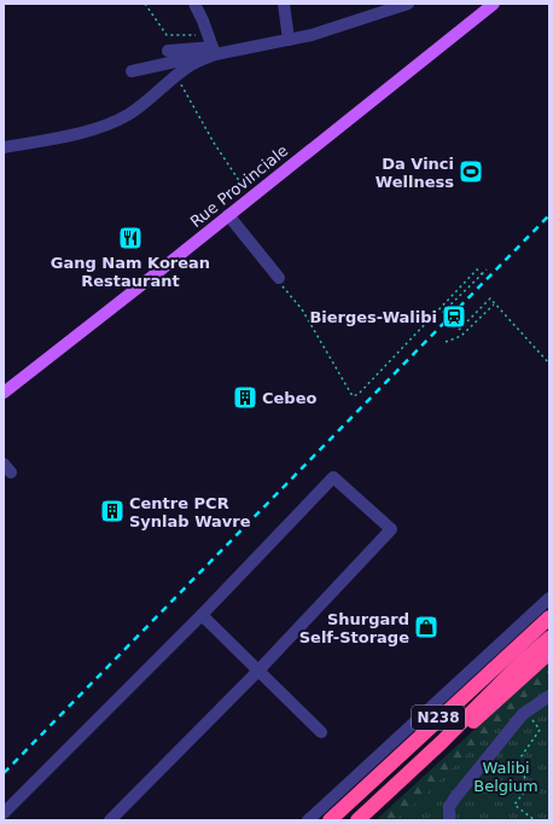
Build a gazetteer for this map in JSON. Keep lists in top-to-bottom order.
{
  "streets": {
    "highway": ["N238"],
    "main road": ["Rue Provinciale"]
  },
  "parks": ["Walibi Belgium"],
  "places": {
    "sports": ["Da Vinci Wellness"],
    "restaurant": ["Gang Nam Korean Restaurant"],
    "station": ["Bierges-Walibi"],
    "building": ["Cebeo", "Centre PCR Synlab Wavre"],
    "shop": ["Shurgard Self-Storage"]
  }
}
